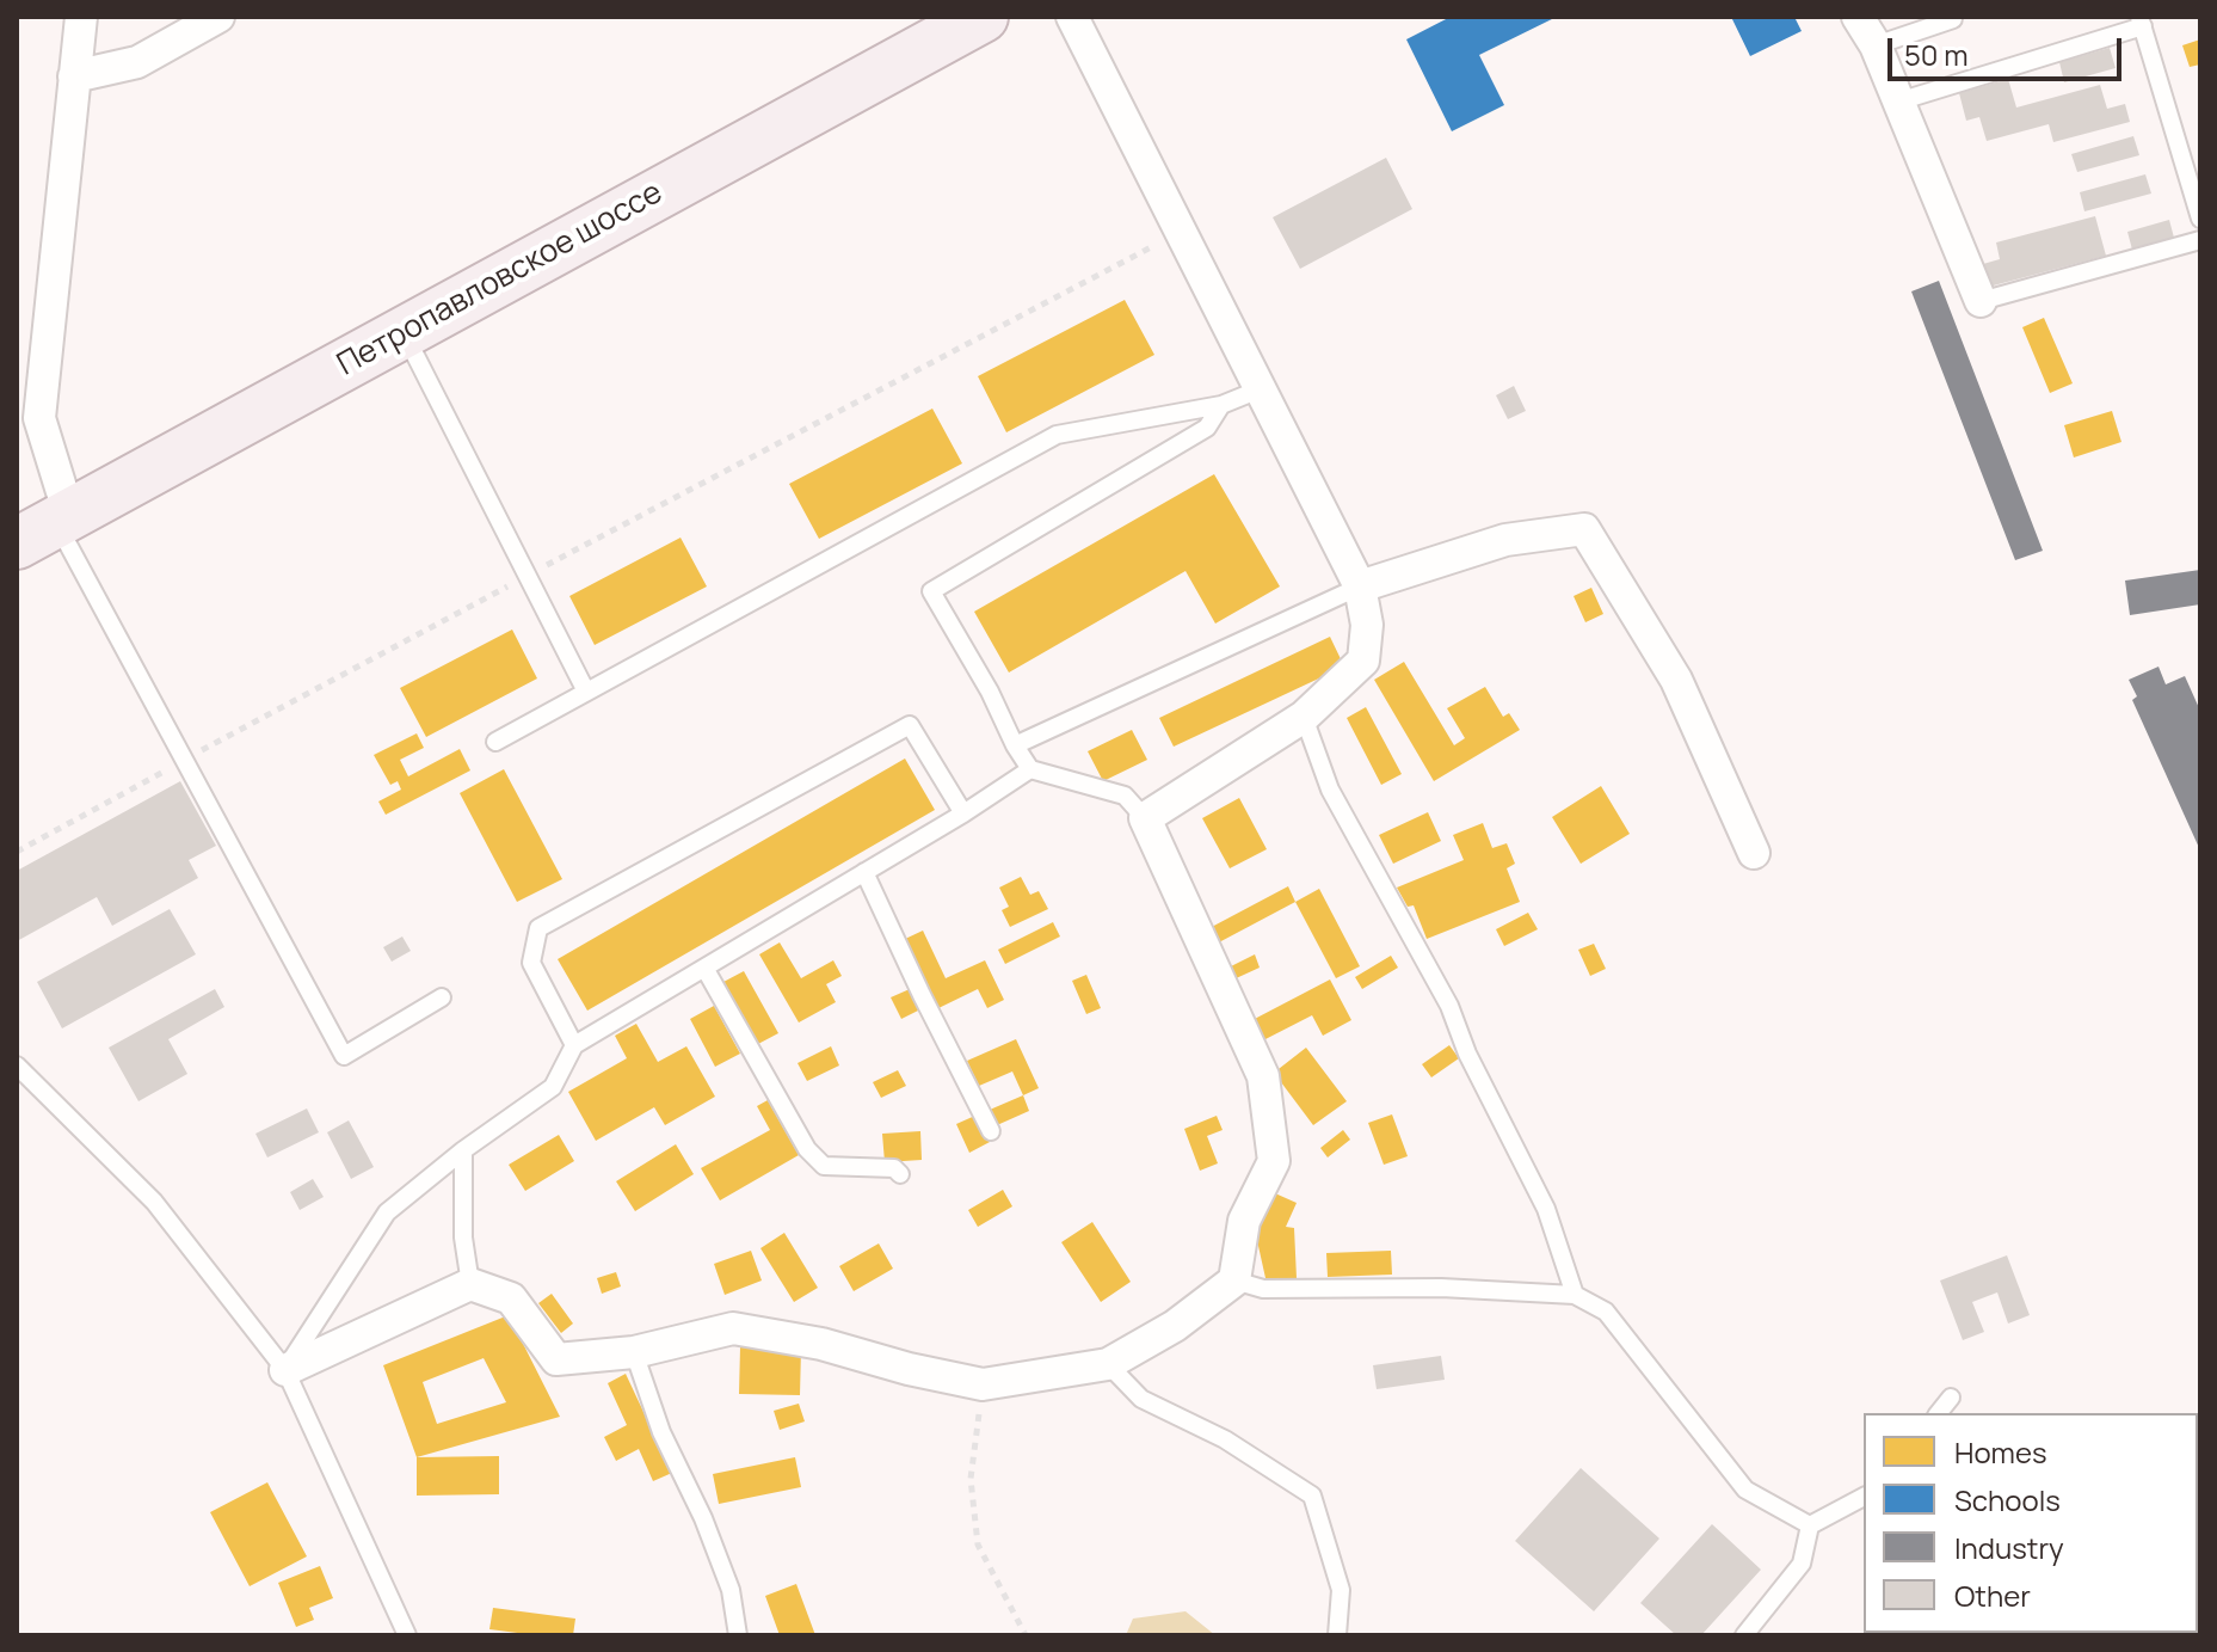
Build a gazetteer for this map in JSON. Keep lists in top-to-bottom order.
{
  "streets": {
    "main road": ["Петропавловское шоссе"]
  },
  "legend": [
    "Homes",
    "Schools",
    "Industry",
    "Other"
  ],
  "scale_bar": "50 m"
}
